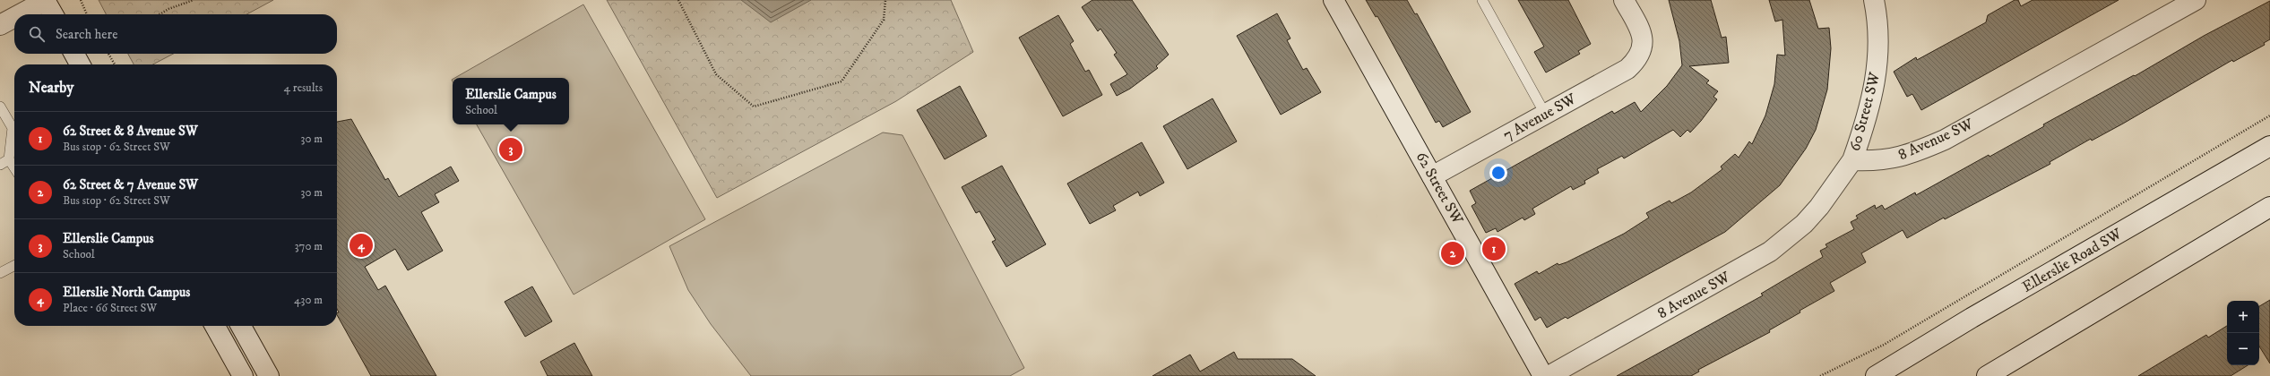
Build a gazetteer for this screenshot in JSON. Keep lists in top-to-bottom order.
{
  "streets": {
    "street": [
      "60 Street SW",
      "7 Avenue SW",
      "8 Avenue SW",
      "62 Street SW",
      "Ellerslie Road SW"
    ]
  },
  "crossings": [
    ["60 Street SW", "8 Avenue SW"],
    ["7 Avenue SW", "62 Street SW"]
  ],
  "page": {
    "search": "Search here",
    "heading": ["Nearby", "4 results"],
    "popup": ["Ellerslie Campus", "School"],
    "list": [
      {
        "mark": "1",
        "name": "62 Street & 8 Avenue SW",
        "note": "Bus stop · 62 Street SW",
        "value": "30 m"
      },
      {
        "mark": "2",
        "name": "62 Street & 7 Avenue SW",
        "note": "Bus stop · 62 Street SW",
        "value": "30 m"
      },
      {
        "mark": "3",
        "name": "Ellerslie Campus",
        "note": "School",
        "value": "370 m"
      },
      {
        "mark": "4",
        "name": "Ellerslie North Campus",
        "note": "Place · 66 Street SW",
        "value": "430 m"
      }
    ],
    "pins": [
      "3",
      "4",
      "1",
      "2"
    ],
    "map_buttons": ["+", "−"]
  }
}
